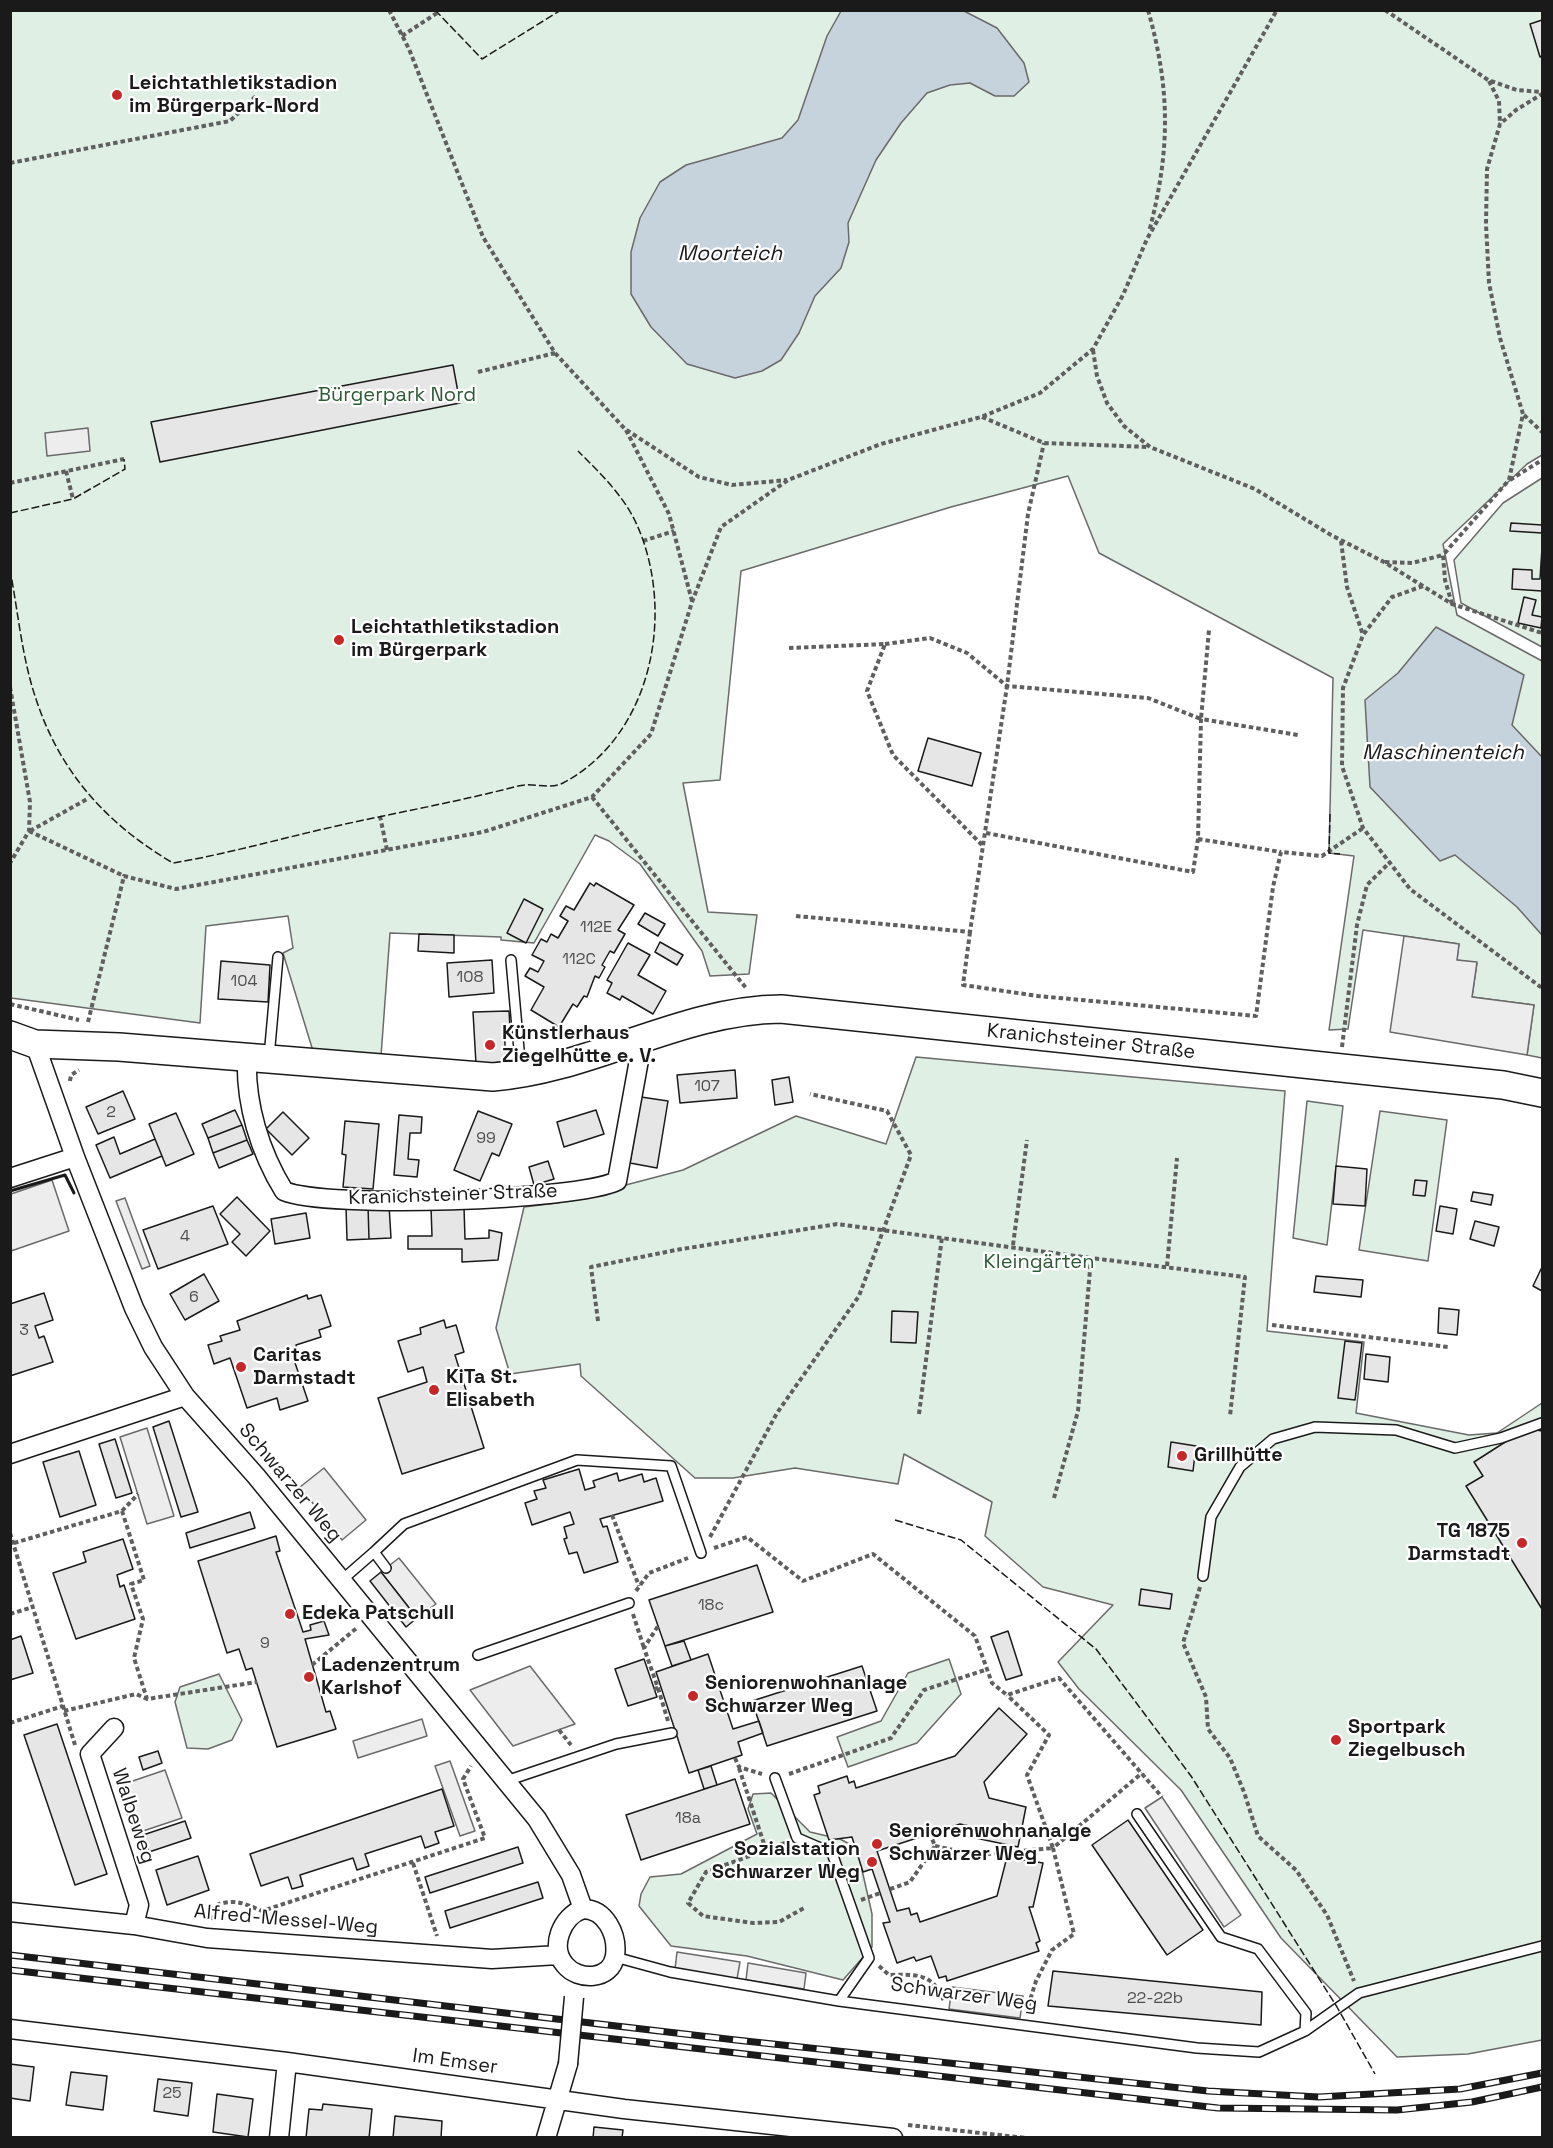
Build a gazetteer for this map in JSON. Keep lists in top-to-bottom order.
{
  "streets": {
    "main road": ["Kranichsteiner Straße"],
    "street": [
      "Schwarzer Weg",
      "Walbeweg",
      "Alfred-Messel-Weg",
      "Im Emser"
    ]
  },
  "crossings": [
    ["Kranichsteiner Straße", "Schwarzer Weg"],
    ["Schwarzer Weg", "Alfred-Messel-Weg"],
    ["Walbeweg", "Alfred-Messel-Weg"]
  ],
  "water": ["Moorteich", "Maschinenteich"],
  "parks": ["Bürgerpark Nord", "Kleingärten"],
  "places": [
    "Leichtathletikstadion im Bürgerpark-Nord",
    "Leichtathletikstadion im Bürgerpark",
    "Künstlerhaus Ziegelhütte e. V.",
    "Caritas Darmstadt",
    "KiTa St. Elisabeth",
    "Grillhütte",
    "TG 1875 Darmstadt",
    "Edeka Patschull",
    "Ladenzentrum Karlshof",
    "Seniorenwohnanlage Schwarzer Weg",
    "Sportpark Ziegelbusch",
    "Seniorenwohnanalge Schwarzer Weg",
    "Sozialstation Schwarzer Weg"
  ],
  "house_numbers": [
    "112E",
    "112C",
    "108",
    "104",
    "107",
    "2",
    "99",
    "4",
    "6",
    "3",
    "18c",
    "9",
    "18a",
    "22-22b",
    "25"
  ]
}
